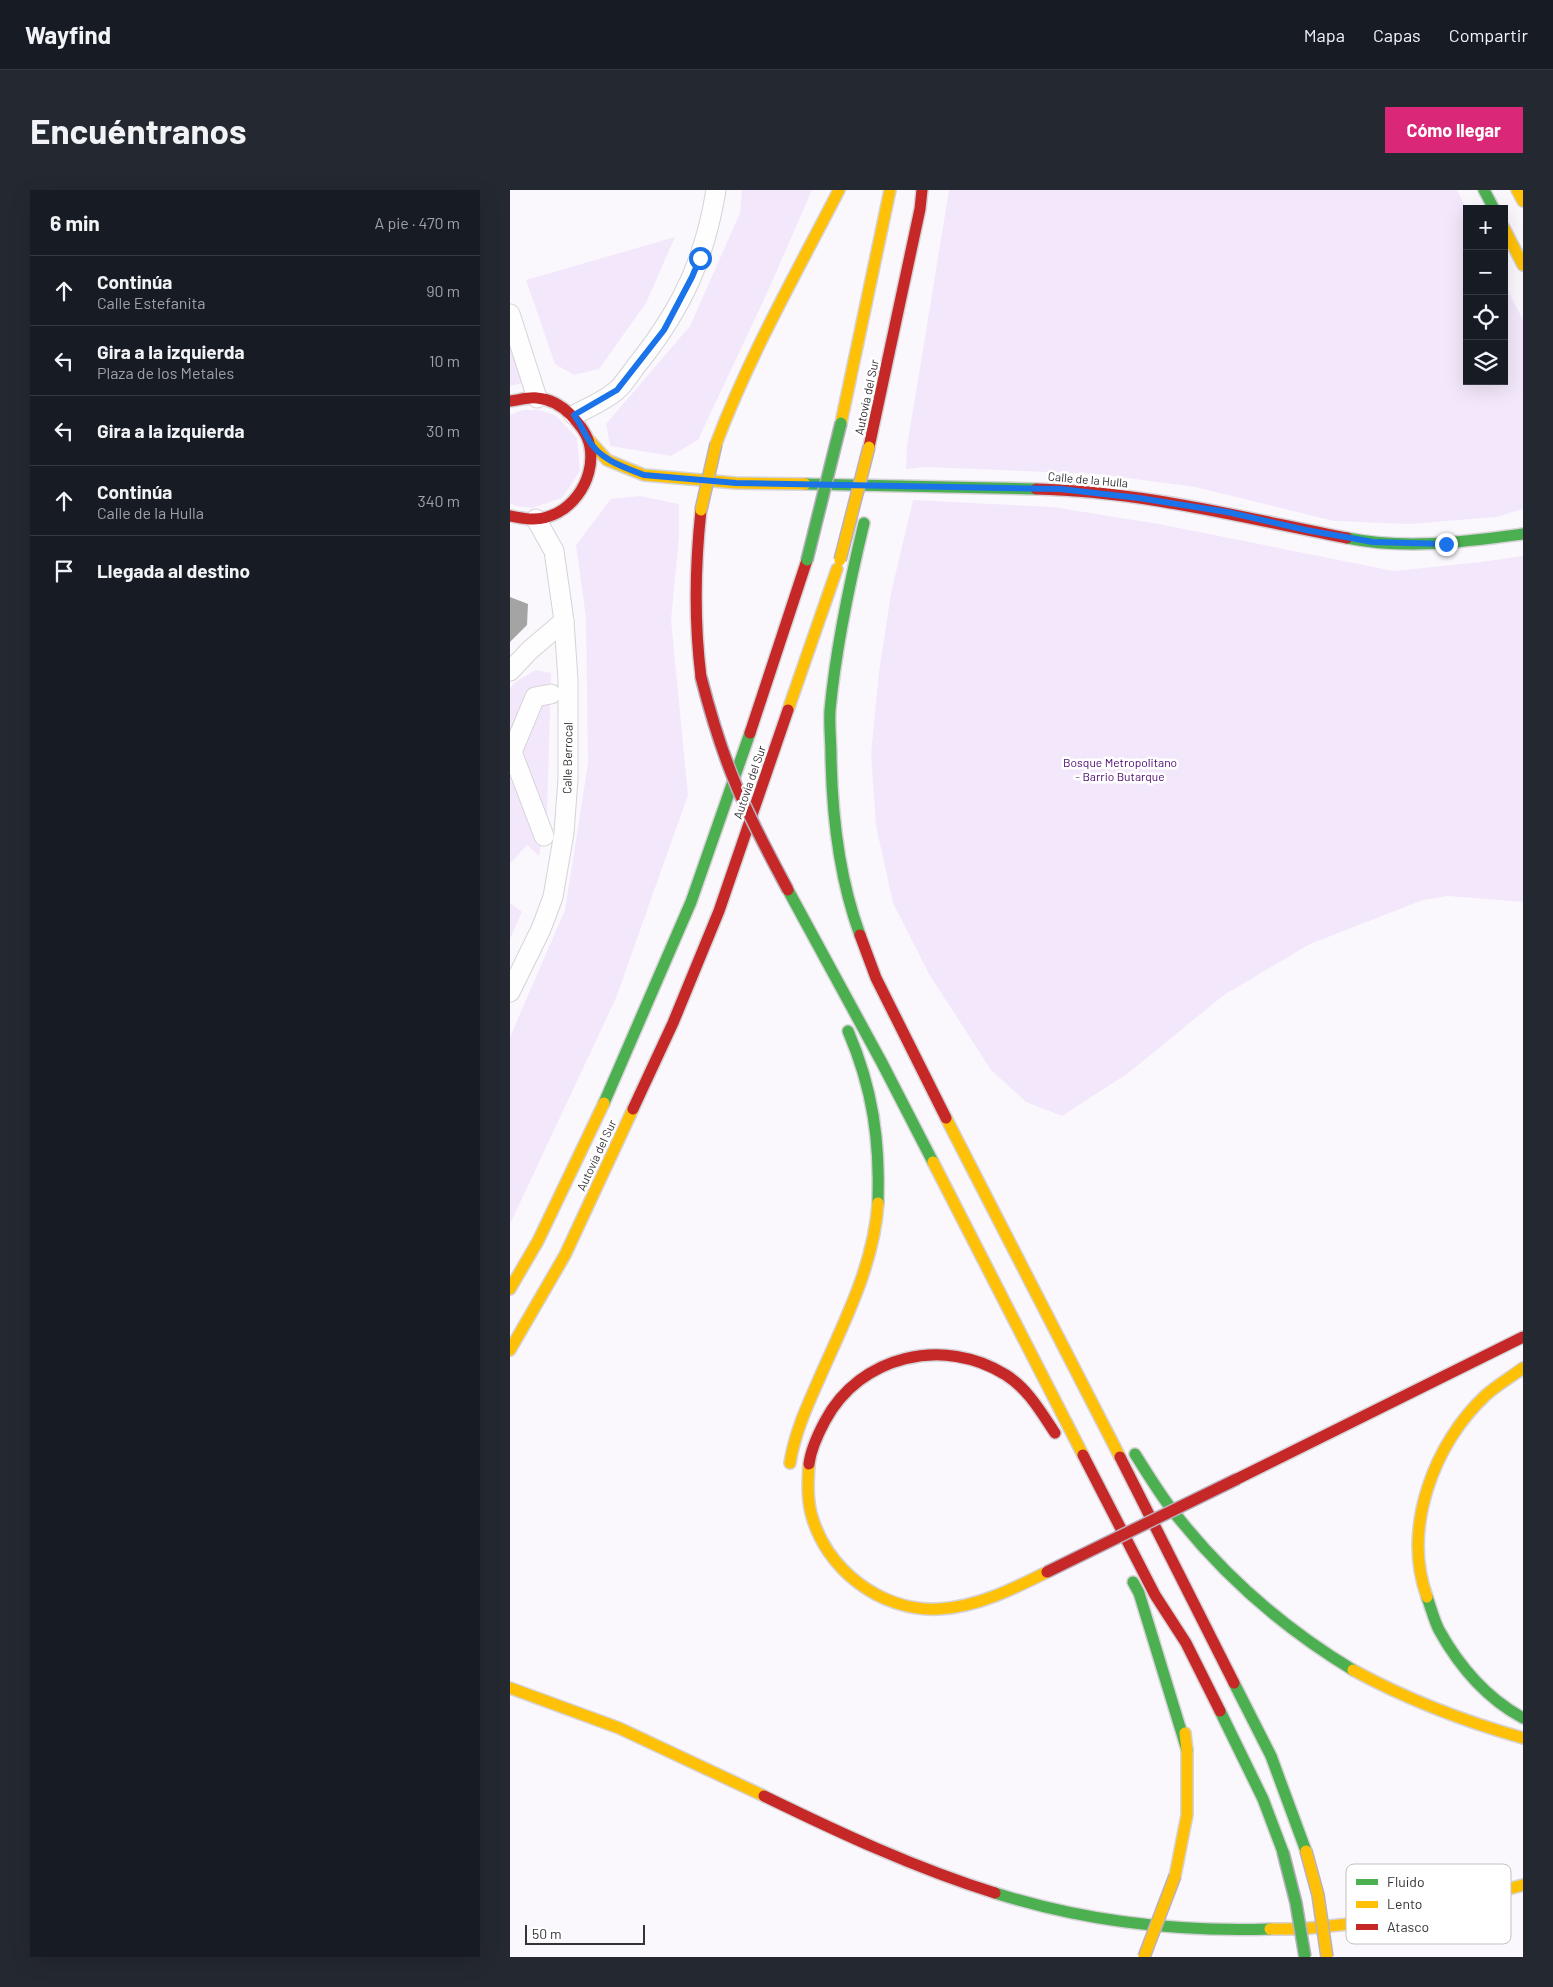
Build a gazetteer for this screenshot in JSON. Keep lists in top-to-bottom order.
{
  "streets": {
    "main road": ["Autovía del Sur", "Calle de la Hulla"],
    "street": ["Calle Berrocal"]
  },
  "parks": ["Bosque Metropolitano - Barrio Butarque"],
  "legend": ["Fluido", "Lento", "Atasco"],
  "scale_bar": "50 m",
  "page": {
    "header": "Wayfind",
    "nav": ["Mapa", "Capas", "Compartir"],
    "buttons": "Cómo llegar",
    "title": "Encuéntranos",
    "heading": ["6 min", "A pie · 470 m"],
    "map_buttons": ["+", "−"],
    "list": [
      ["Continúa", "Calle Estefanita", "90 m"],
      ["Gira a la izquierda", "Plaza de los Metales", "10 m"],
      ["Gira a la izquierda", "30 m"],
      ["Continúa", "Calle de la Hulla", "340 m"],
      "Llegada al destino"
    ],
    "scale": "50 m"
  }
}
